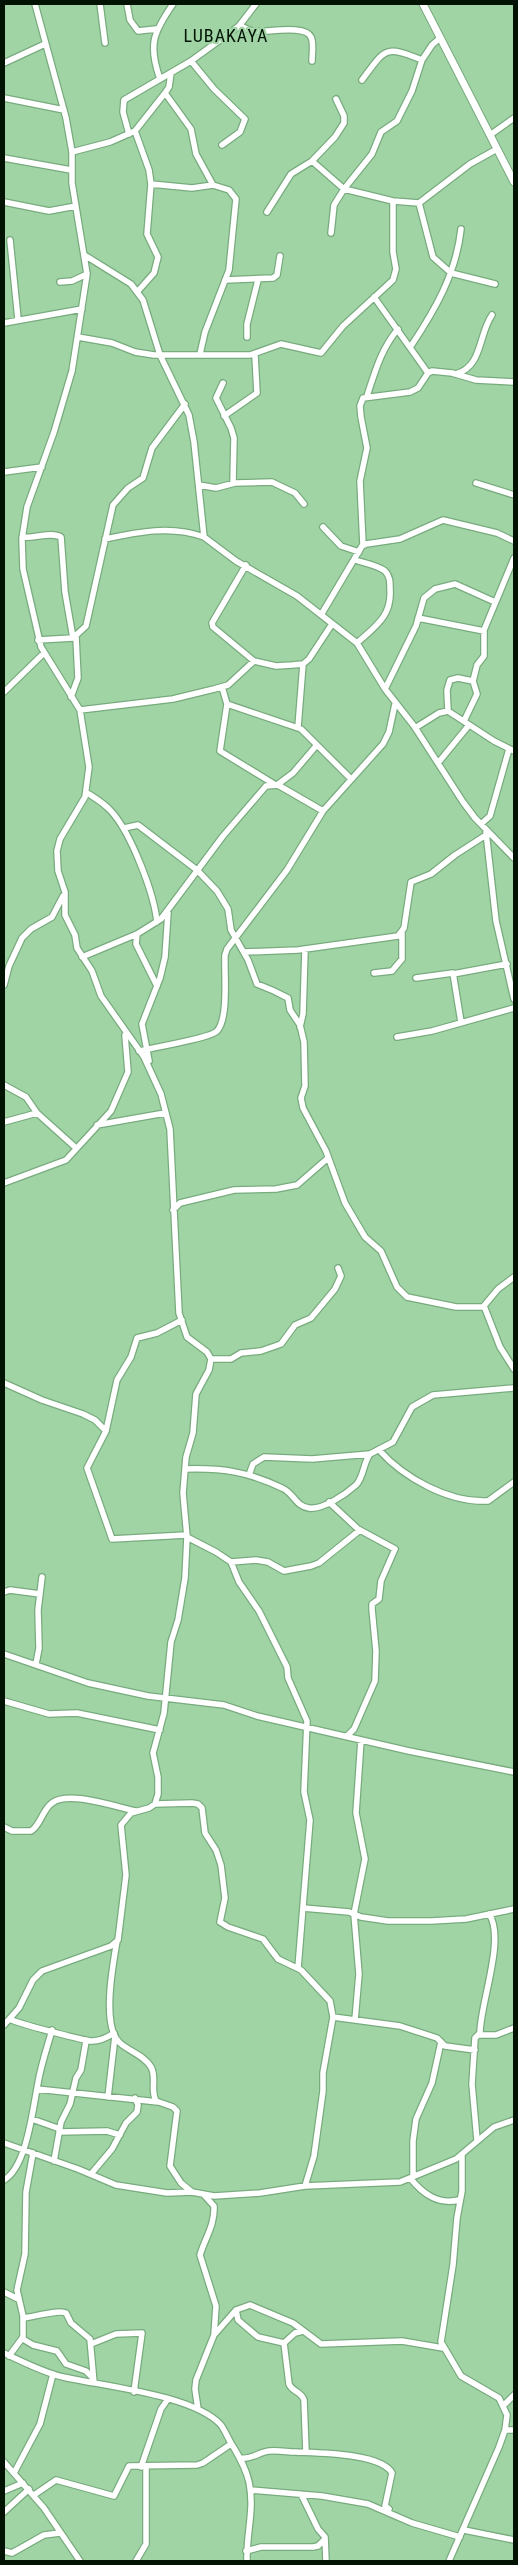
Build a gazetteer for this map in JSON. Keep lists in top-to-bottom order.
{
  "districts": ["LUBAKAYA"]
}
